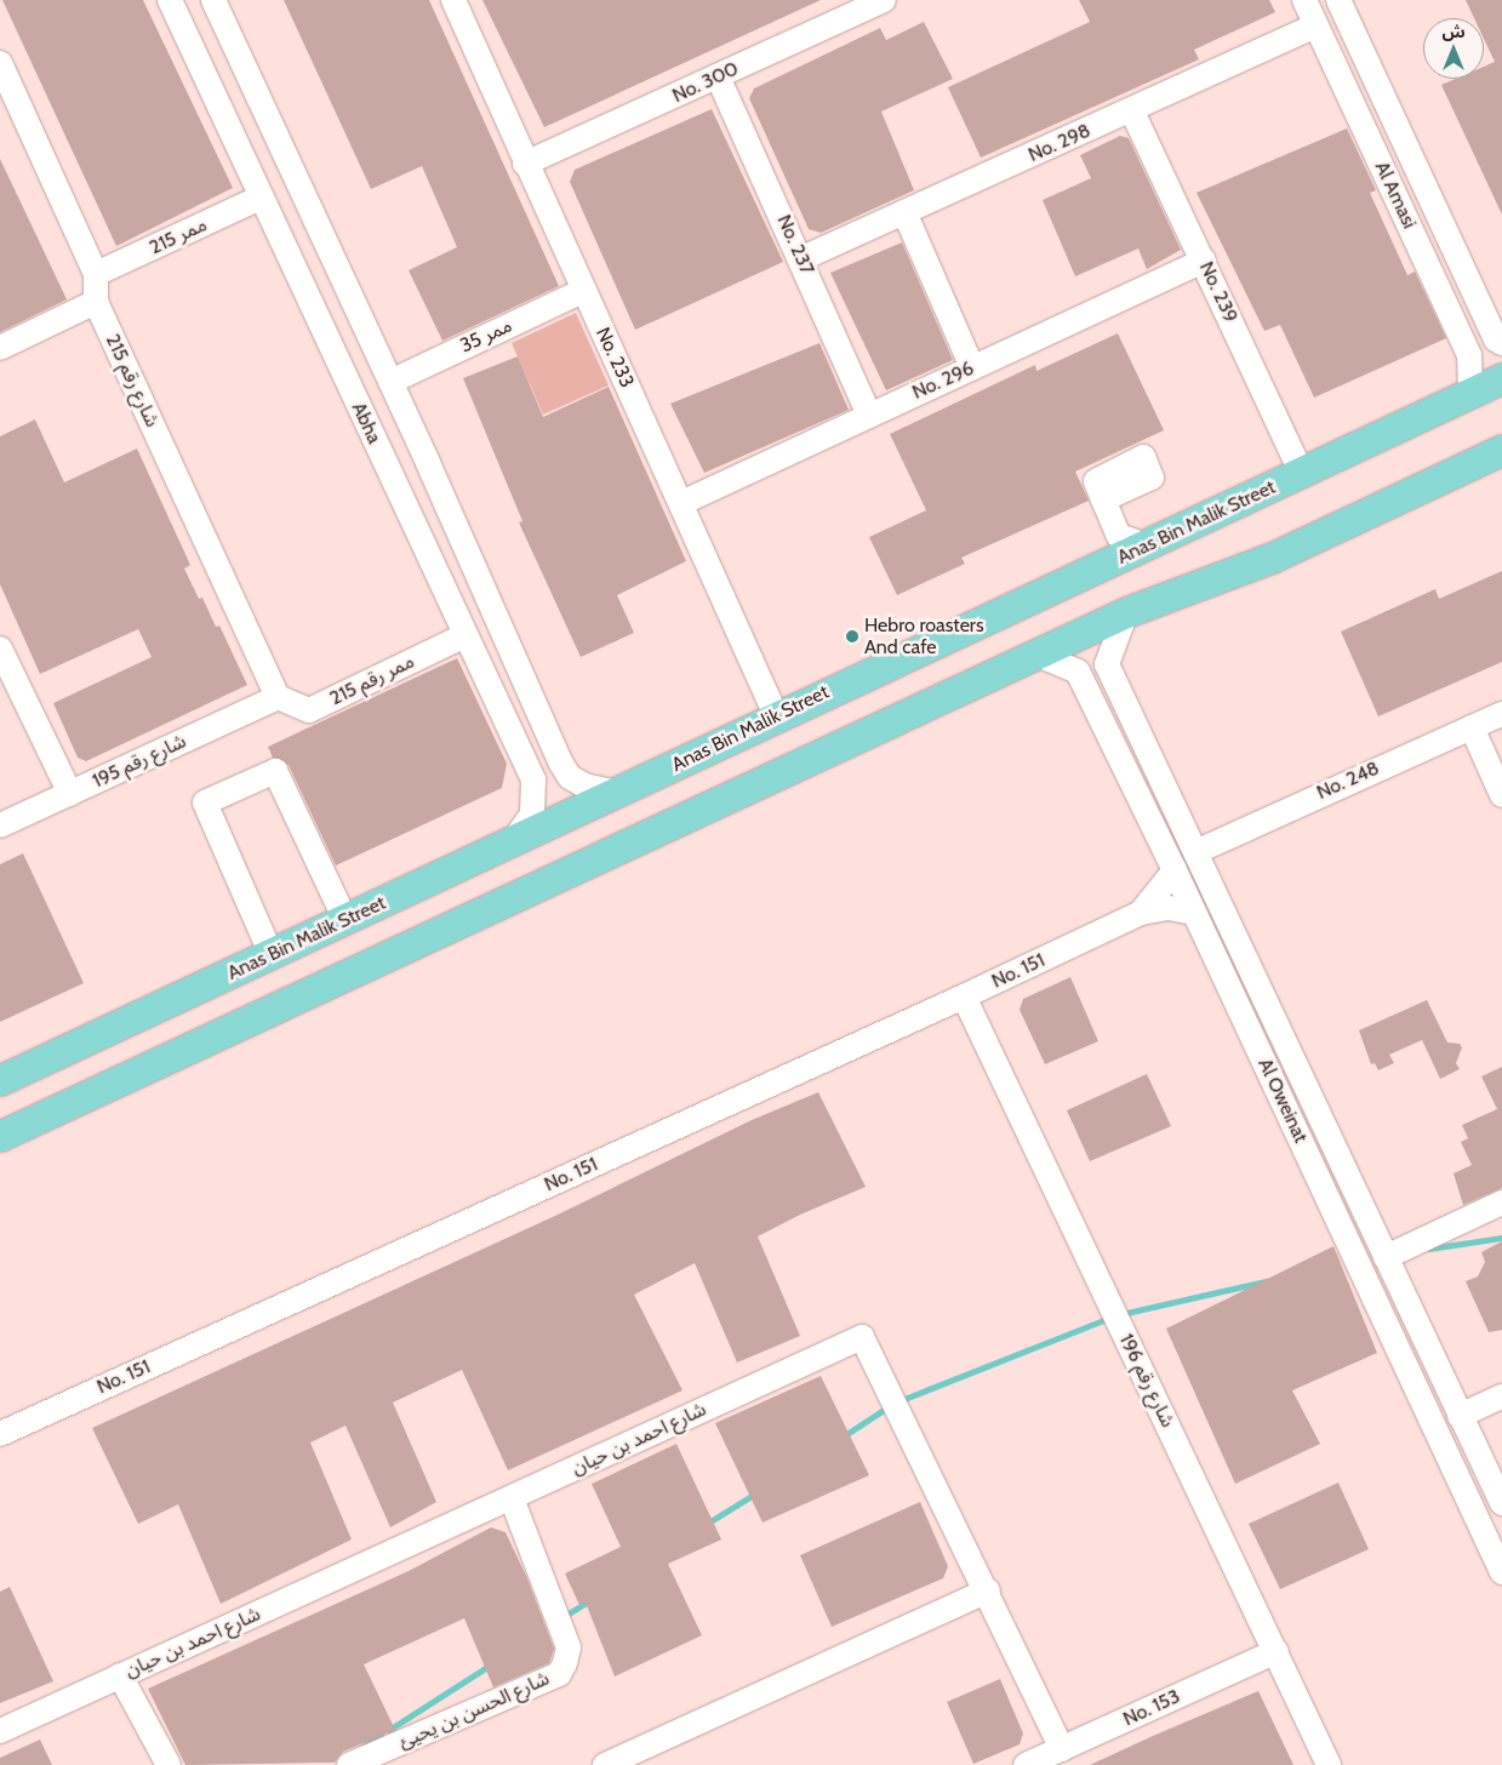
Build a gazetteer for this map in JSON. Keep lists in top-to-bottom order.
{
  "streets": {
    "main road": ["Anas Bin Malik Street"],
    "street": [
      "No. 300",
      "No. 298",
      "Al Amasi",
      "ممر 215",
      "No. 237",
      "No. 239",
      "ممر 35",
      "No. 233",
      "شارع رقم 215",
      "No. 296",
      "Abha",
      "ممر رقم 215",
      "شارع رقم 195",
      "No. 248",
      "No. 151",
      "Al Oweinat",
      "شارع رقم 196",
      "شارع احمد بن حيان",
      "No. 153",
      "شارع الحسن بن يحيئ"
    ]
  },
  "crossings": [
    ["No. 300", "No. 237"],
    ["No. 300", "No. 233"],
    ["No. 298", "Al Amasi"],
    ["No. 298", "No. 237"],
    ["No. 298", "No. 239"],
    ["Al Amasi", "Anas Bin Malik Street"],
    ["ممر 215", "شارع رقم 215"],
    ["ممر 215", "Abha"],
    ["No. 237", "No. 296"],
    ["No. 239", "No. 296"],
    ["No. 239", "Anas Bin Malik Street"],
    ["ممر 35", "No. 233"],
    ["ممر 35", "Abha"],
    ["No. 233", "No. 296"],
    ["No. 233", "Anas Bin Malik Street"],
    ["شارع رقم 215", "ممر رقم 215"],
    ["شارع رقم 215", "شارع رقم 195"],
    ["Abha", "Anas Bin Malik Street"],
    ["Abha", "ممر رقم 215"],
    ["ممر رقم 215", "شارع رقم 195"],
    ["No. 248", "Al Oweinat"],
    ["No. 151", "Al Oweinat"],
    ["No. 151", "شارع رقم 196"],
    ["شارع رقم 196", "No. 153"],
    ["شارع احمد بن حيان", "No. 153"],
    ["شارع احمد بن حيان", "شارع الحسن بن يحيئ"]
  ],
  "places": ["Hebro roasters And cafe"],
  "north": "top"
}
